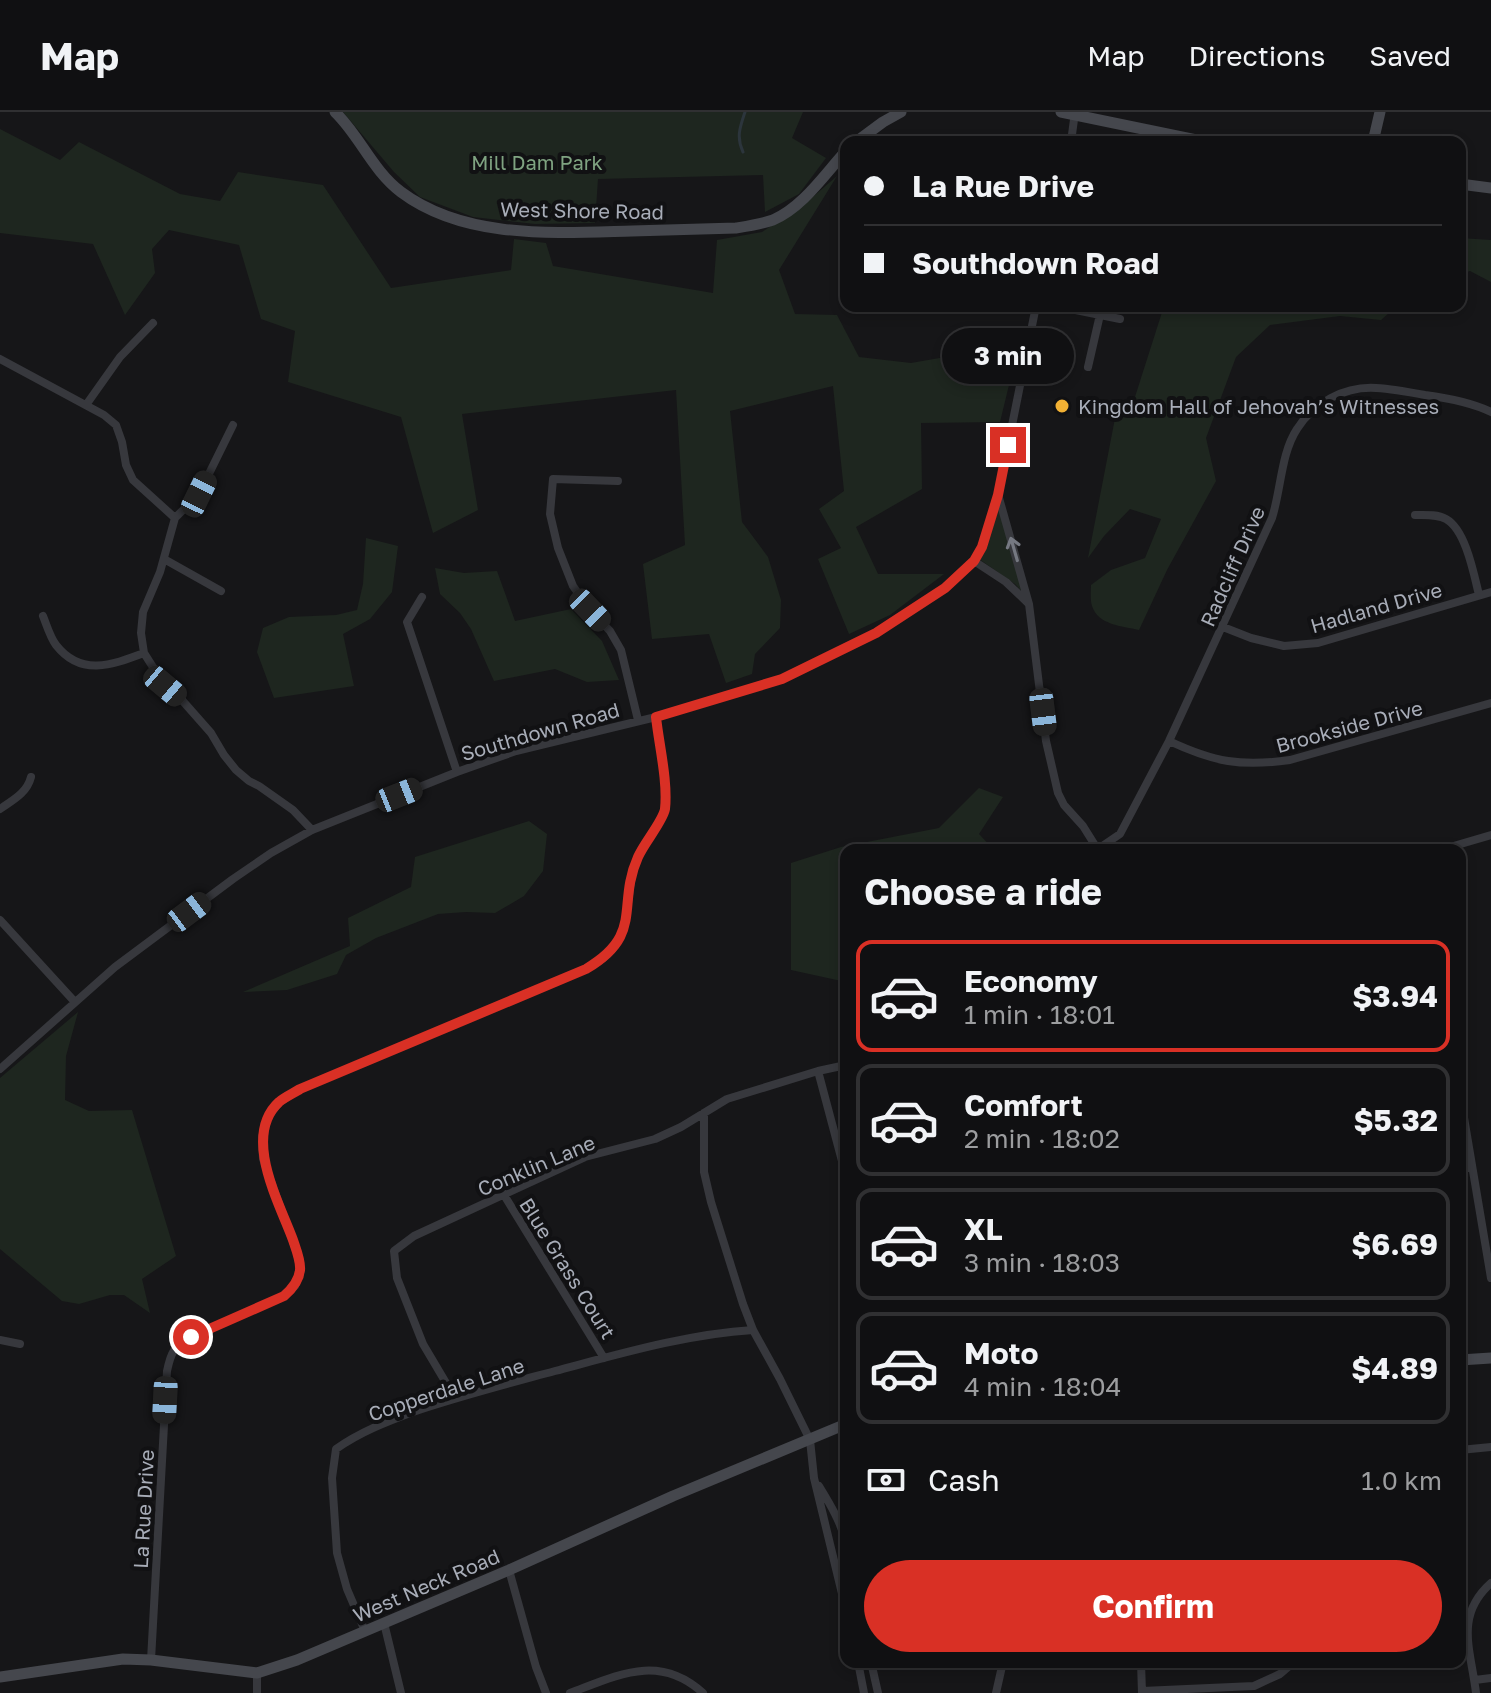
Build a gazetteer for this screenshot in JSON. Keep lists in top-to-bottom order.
{
  "streets": {
    "street": [
      "West Shore Road",
      "Radcliff Drive",
      "Hadland Drive",
      "Brookside Drive",
      "Southdown Road",
      "Conklin Lane",
      "Blue Grass Court",
      "Copperdale Lane",
      "La Rue Drive",
      "West Neck Road"
    ]
  },
  "crossings": [
    ["Radcliff Drive", "Hadland Drive"],
    ["Radcliff Drive", "Brookside Drive"],
    ["Southdown Road", "La Rue Drive"],
    ["Conklin Lane", "Blue Grass Court"],
    ["Conklin Lane", "Copperdale Lane"],
    ["Blue Grass Court", "Copperdale Lane"],
    ["Copperdale Lane", "West Neck Road"],
    ["La Rue Drive", "West Neck Road"]
  ],
  "parks": ["Mill Dam Park"],
  "places": ["Kingdom Hall of Jehovah’s Witnesses"],
  "page": {
    "header": "Map",
    "nav": ["Map", "Directions", "Saved"],
    "banner": ["La Rue Drive", "Southdown Road"],
    "bubble": "3 min",
    "heading": "Choose a ride",
    "list": [
      {
        "name": "Economy",
        "note": "1 min · 18:01",
        "value": "$3.94"
      },
      {
        "name": "Comfort",
        "note": "2 min · 18:02",
        "value": "$5.32"
      },
      {
        "name": "XL",
        "note": "3 min · 18:03",
        "value": "$6.69"
      },
      {
        "name": "Moto",
        "note": "4 min · 18:04",
        "value": "$4.89"
      }
    ],
    "pay": ["Cash", "1.0 km"],
    "buttons": "Confirm"
  }
}
